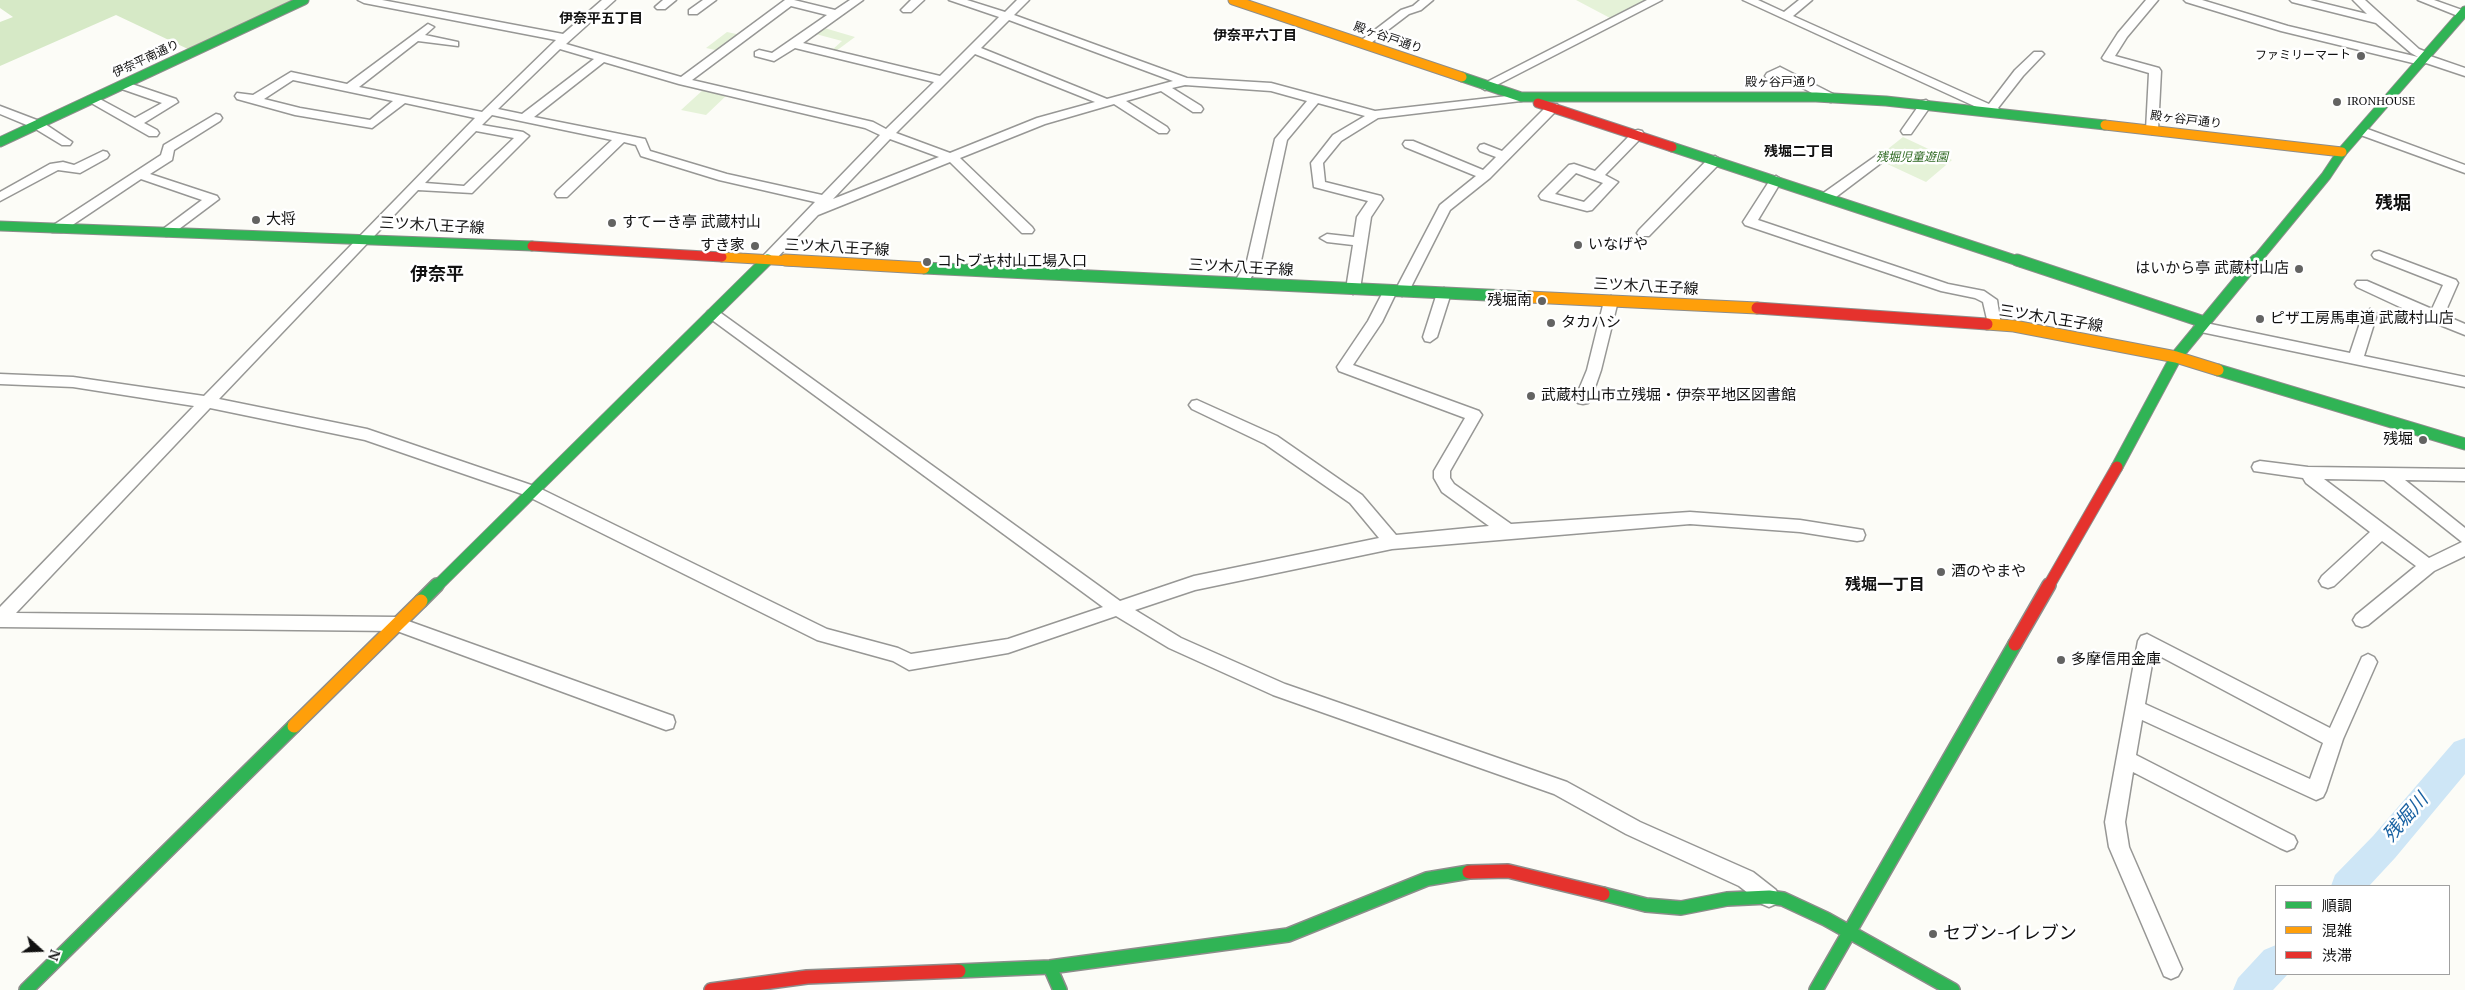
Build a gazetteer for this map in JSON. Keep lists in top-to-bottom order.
{
  "streets": {
    "street": ["殿ヶ谷戸通り", "伊奈平南通り", "三ツ木八王子線"]
  },
  "districts": [
    "伊奈平五丁目",
    "伊奈平六丁目",
    "残堀二丁目",
    "残堀",
    "伊奈平",
    "残堀一丁目"
  ],
  "water": ["残堀川"],
  "parks": ["残堀児童遊園"],
  "places": [
    "ファミリーマート",
    "IRONHOUSE",
    "大将",
    "すてーき亭 武蔵村山",
    "いなげや",
    "すき家",
    "コトブキ村山工場入口",
    "はいから亭 武蔵村山店",
    "残堀南",
    "ピザ工房馬車道 武蔵村山店",
    "タカハシ",
    "武蔵村山市立残堀・伊奈平地区図書館",
    "残堀",
    "酒のやまや",
    "多摩信用金庫",
    "セブン-イレブン"
  ],
  "legend": ["順調", "混雑", "渋滞"],
  "north": "right"
}
